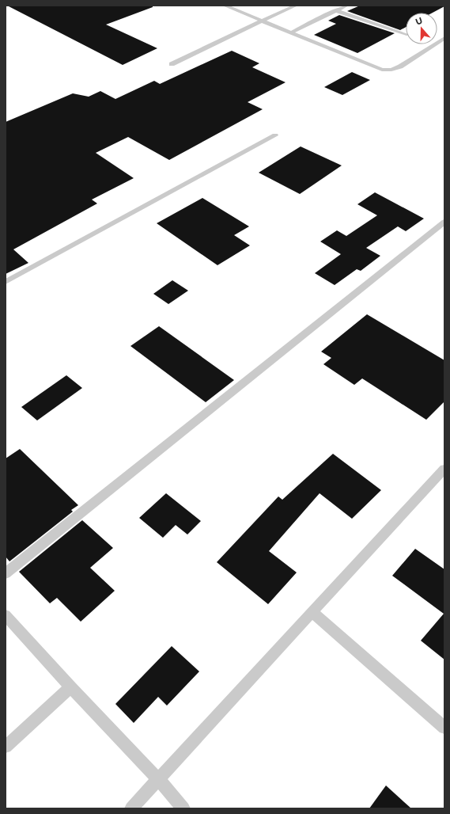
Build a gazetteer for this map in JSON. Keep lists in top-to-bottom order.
{
  "north": "top"
}
